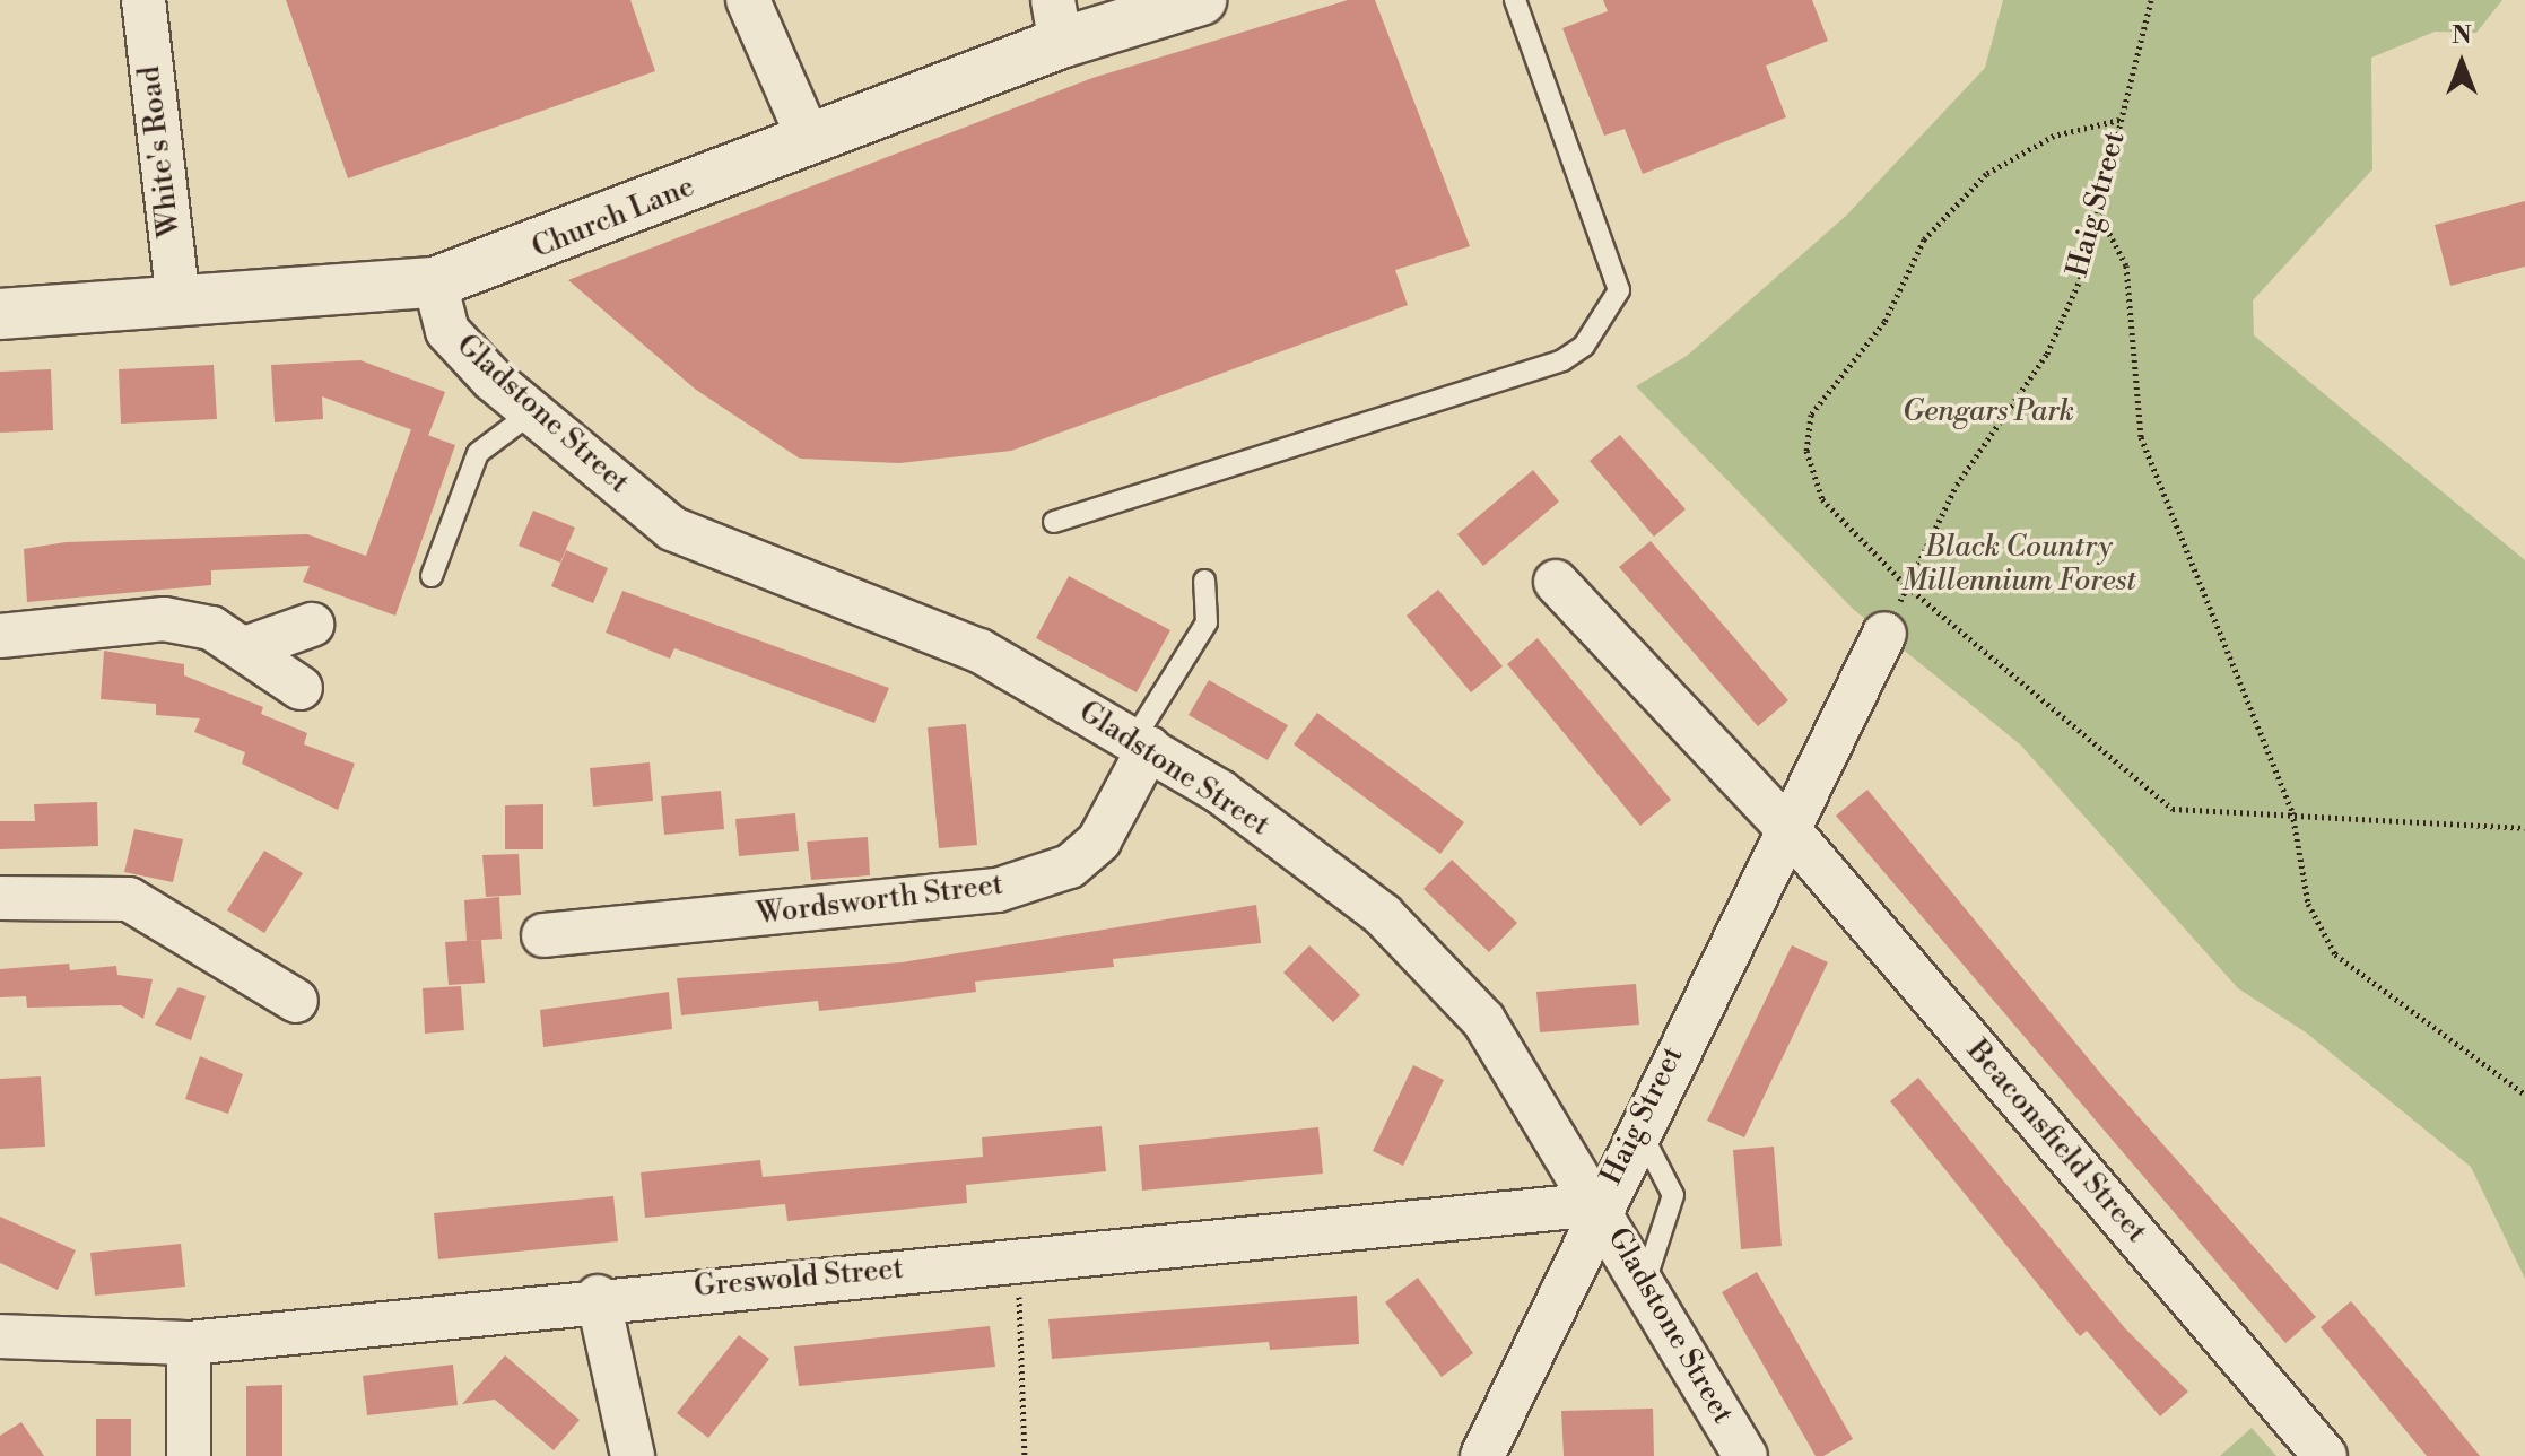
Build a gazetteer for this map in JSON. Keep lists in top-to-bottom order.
{
  "streets": {
    "main road": ["Church Lane"],
    "street": [
      "White's Road",
      "Haig Street",
      "Gladstone Street",
      "Wordsworth Street",
      "Beaconsfield Street",
      "Greswold Street"
    ]
  },
  "crossings": [
    ["White's Road", "Church Lane"],
    ["Haig Street", "Gladstone Street"],
    ["Haig Street", "Beaconsfield Street"],
    ["Haig Street", "Greswold Street"],
    ["Church Lane", "Gladstone Street"],
    ["Gladstone Street", "Wordsworth Street"],
    ["Gladstone Street", "Greswold Street"]
  ],
  "parks": ["Gengars Park", "Black Country Millennium Forest"],
  "north": "top"
}
